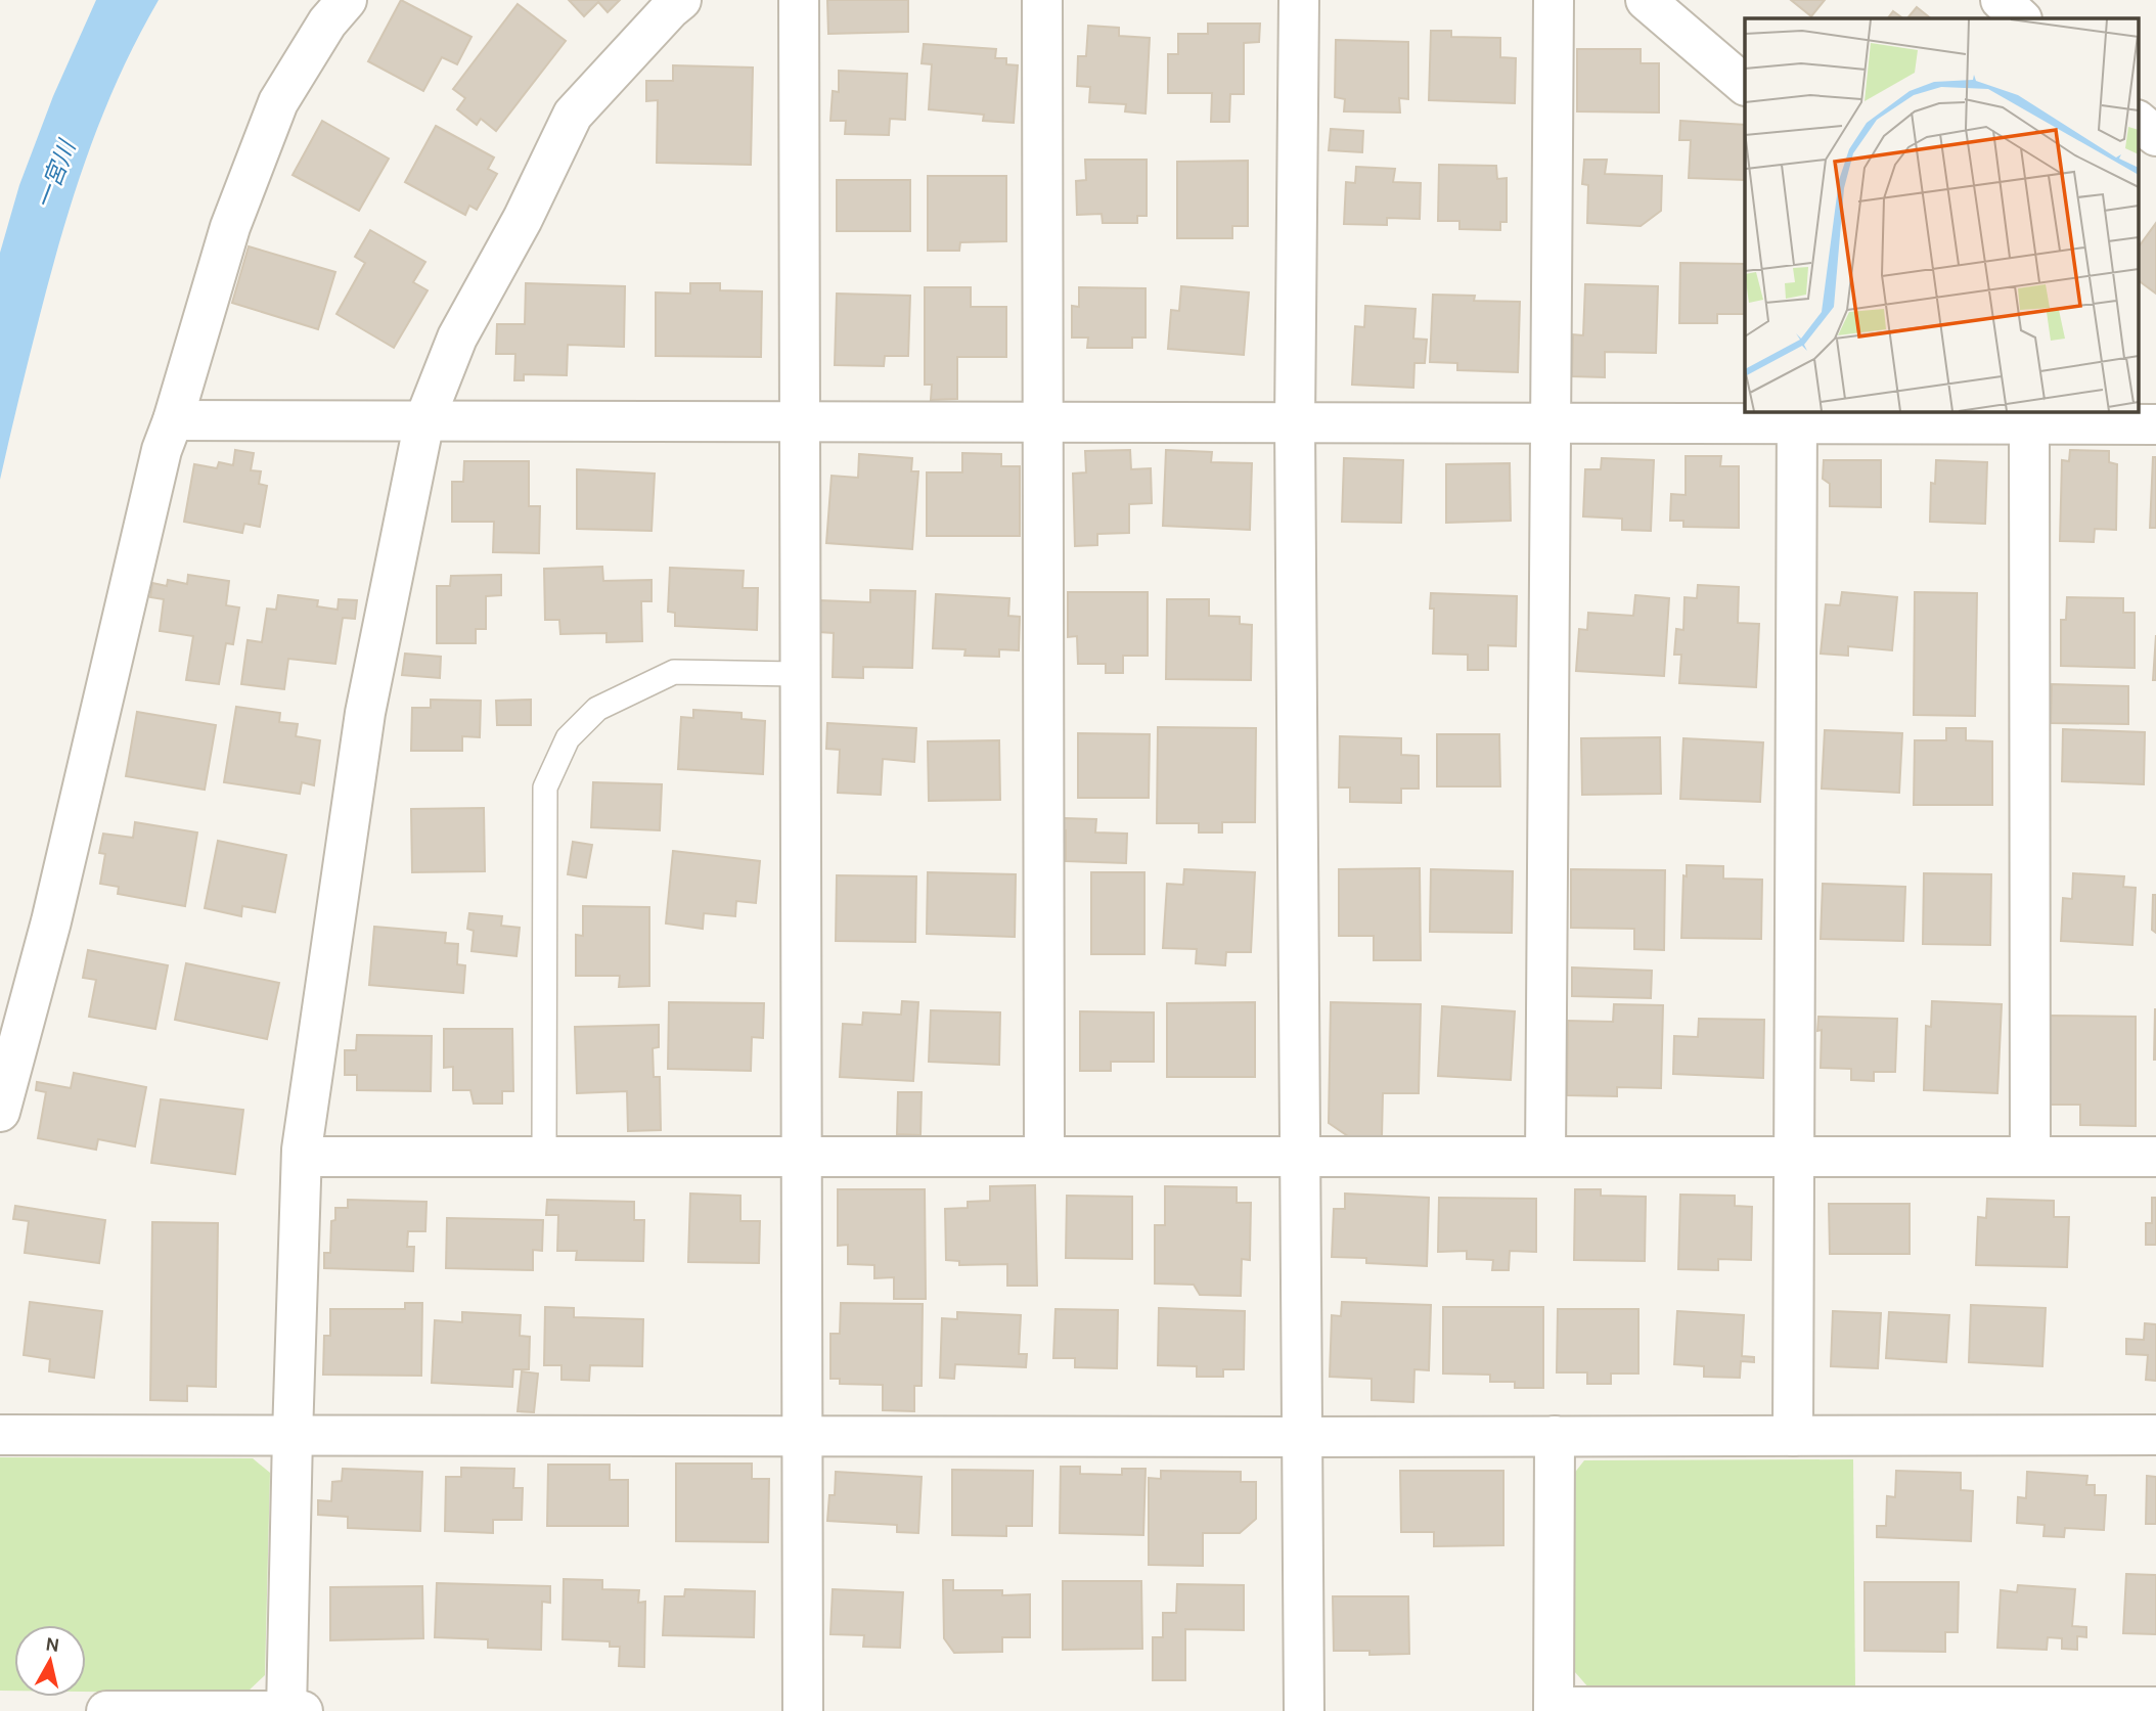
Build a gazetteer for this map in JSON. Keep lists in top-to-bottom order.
{
  "water": ["一宮川"],
  "north": "top"
}
